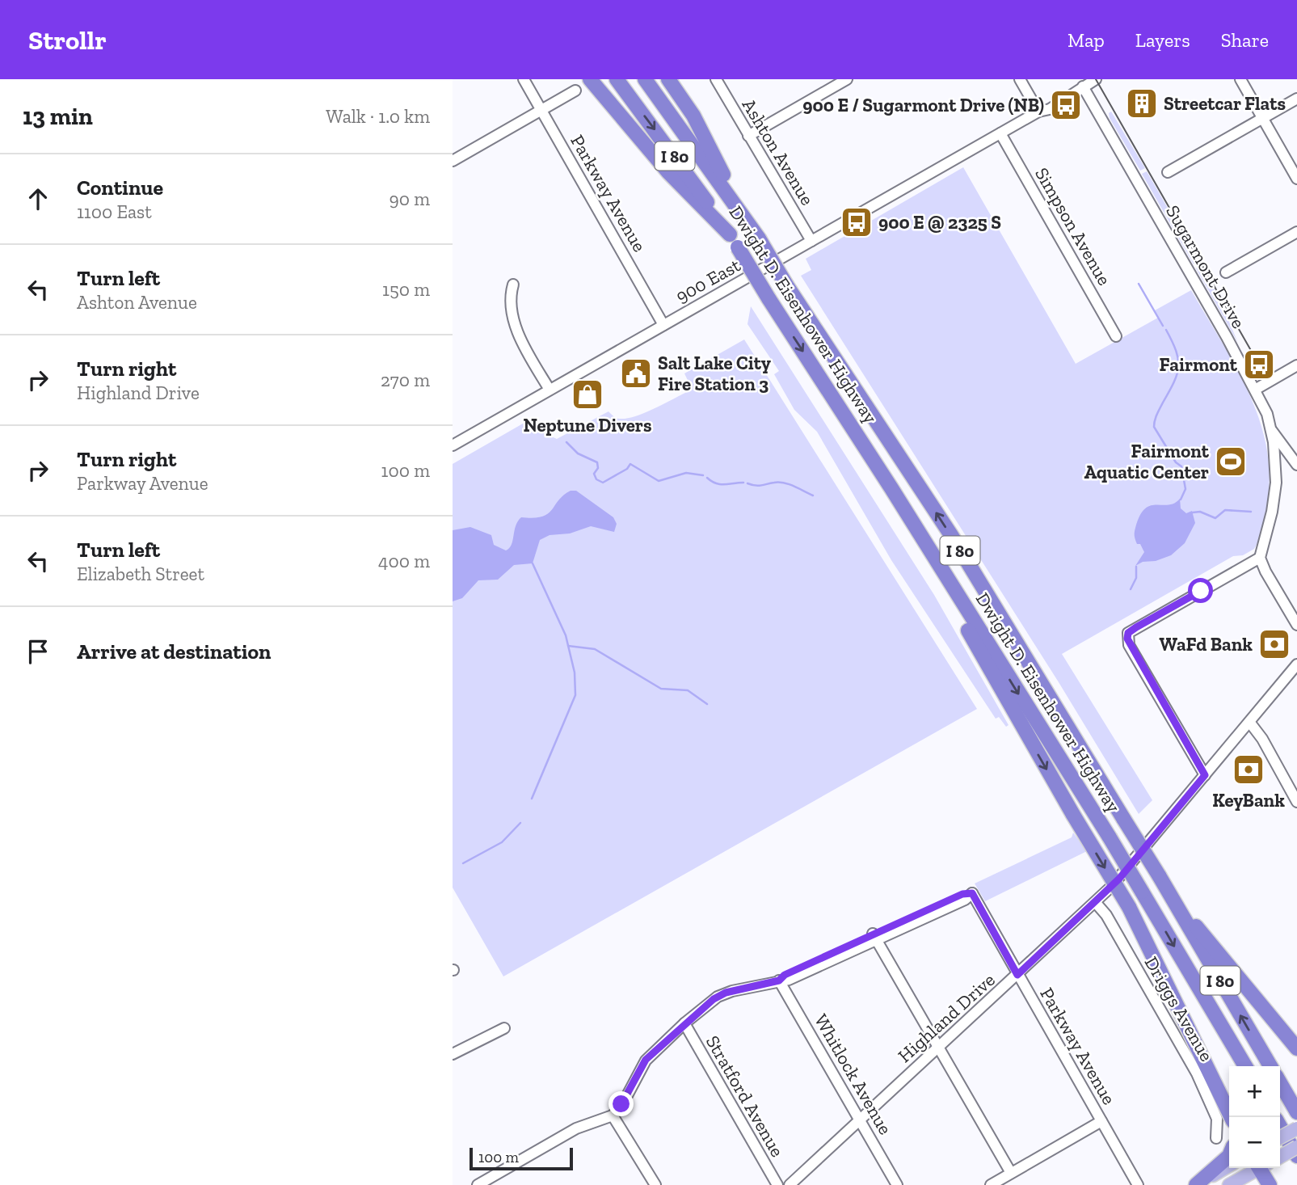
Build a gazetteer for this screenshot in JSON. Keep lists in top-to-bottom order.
{
  "streets": {
    "highway": ["I 80", "Dwight D. Eisenhower Highway"],
    "street": [
      "Ashton Avenue",
      "Parkway Avenue",
      "Simpson Avenue",
      "Sugarmont Drive",
      "900 East",
      "Driggs Avenue",
      "Highland Drive",
      "Whitlock Avenue",
      "Stratford Avenue"
    ]
  },
  "crossings": [
    ["Ashton Avenue", "900 East"],
    ["Parkway Avenue", "900 East"],
    ["Parkway Avenue", "Highland Drive"],
    ["Simpson Avenue", "900 East"],
    ["Sugarmont Drive", "900 East"],
    ["Driggs Avenue", "Highland Drive"],
    ["Highland Drive", "Whitlock Avenue"]
  ],
  "places": {
    "building": ["Streetcar Flats"],
    "bus stop": ["900 E / Sugarmont Drive (NB)", "900 E @ 2325 S", "Fairmont"],
    "public building": ["Salt Lake City Fire Station 3"],
    "shop": ["Neptune Divers"],
    "sports": ["Fairmont Aquatic Center"],
    "bank": ["WaFd Bank", "KeyBank"]
  },
  "scale_bar": "100 m",
  "page": {
    "header": "Strollr",
    "nav": ["Map", "Layers", "Share"],
    "heading": ["13 min", "Walk · 1.0 km"],
    "list": [
      ["Continue", "1100 East", "90 m"],
      ["Turn left", "Ashton Avenue", "150 m"],
      ["Turn right", "Highland Drive", "270 m"],
      ["Turn right", "Parkway Avenue", "100 m"],
      ["Turn left", "Elizabeth Street", "400 m"],
      "Arrive at destination"
    ],
    "map_buttons": ["+", "−"],
    "scale": "100 m"
  }
}
